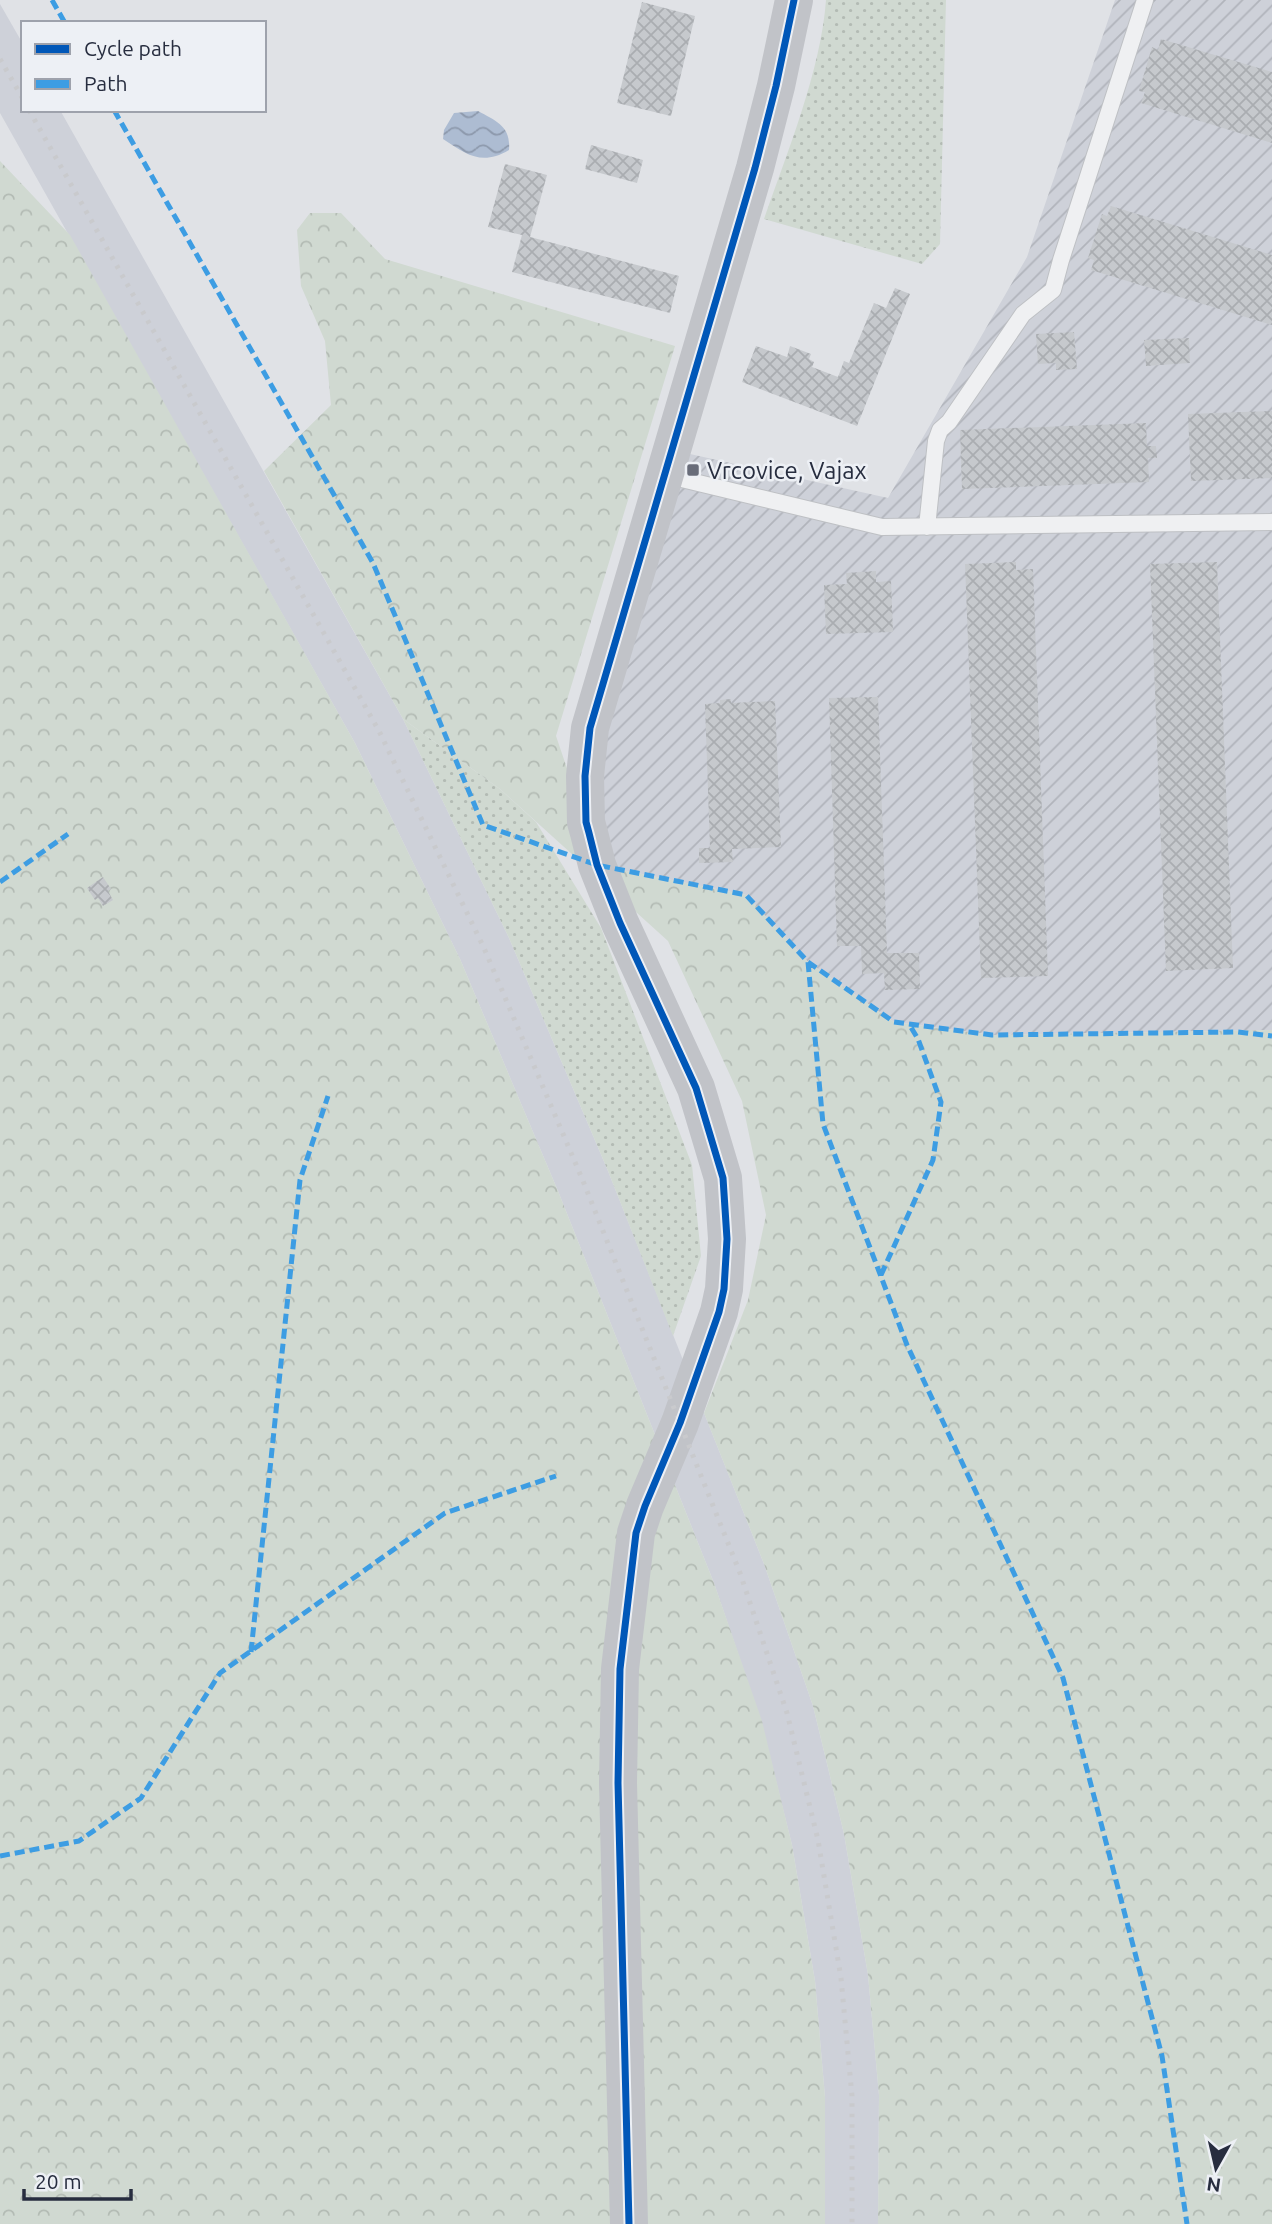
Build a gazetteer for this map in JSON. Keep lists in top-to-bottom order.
{
  "places": {
    "transit": ["Vrcovice, Vajax"]
  },
  "legend": ["Cycle path", "Path"],
  "scale_bar": "20 m",
  "north": "bottom"
}
